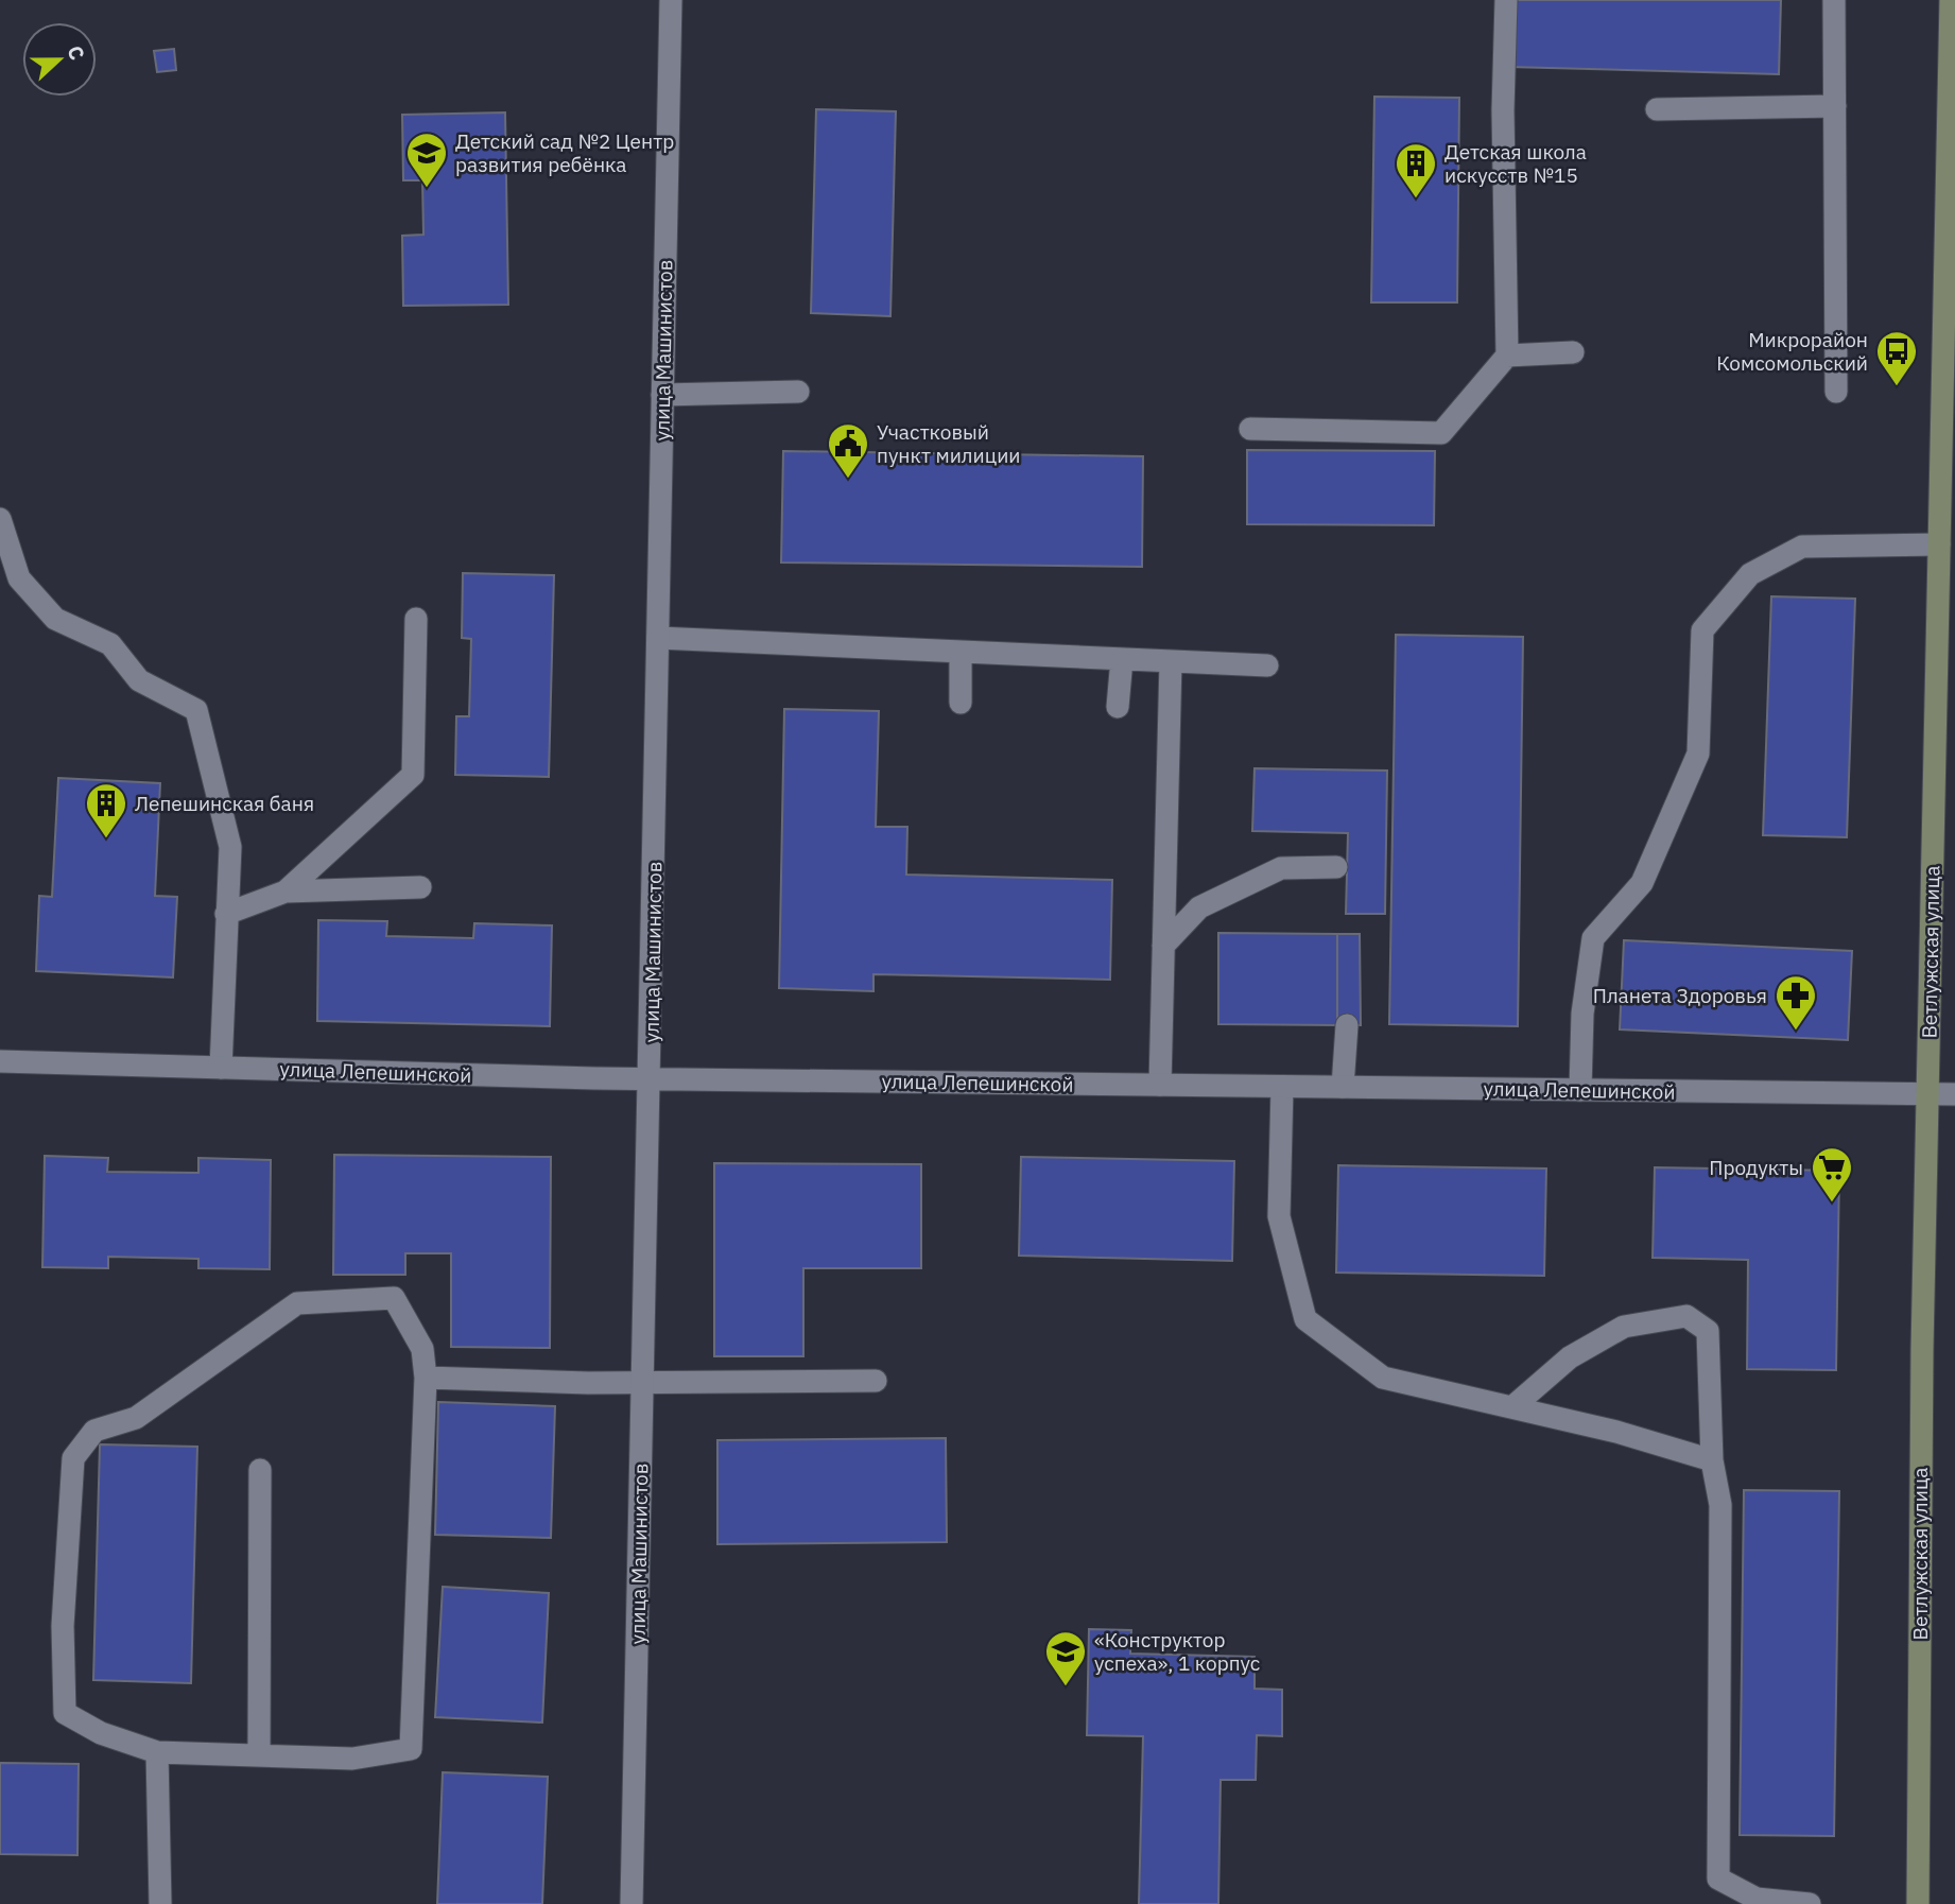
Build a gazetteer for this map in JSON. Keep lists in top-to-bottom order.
{
  "streets": {
    "main road": ["Ветлужская улица"],
    "street": ["улица Машинистов", "улица Лепешинской"]
  },
  "crossings": [
    ["улица Машинистов", "улица Лепешинской"],
    ["Ветлужская улица", "улица Лепешинской"]
  ],
  "places": {
    "school or university": ["Детский сад №2 Центр развития ребёнка", "«Конструктор успеха», 1 корпус"],
    "building": ["Детская школа искусств №15", "Лепешинская баня"],
    "bus stop": ["Микрорайон Комсомольский"],
    "public building": ["Участковый пункт милиции"],
    "pharmacy": ["Планета Здоровья"],
    "supermarket": ["Продукты"]
  },
  "north": "right"
}
